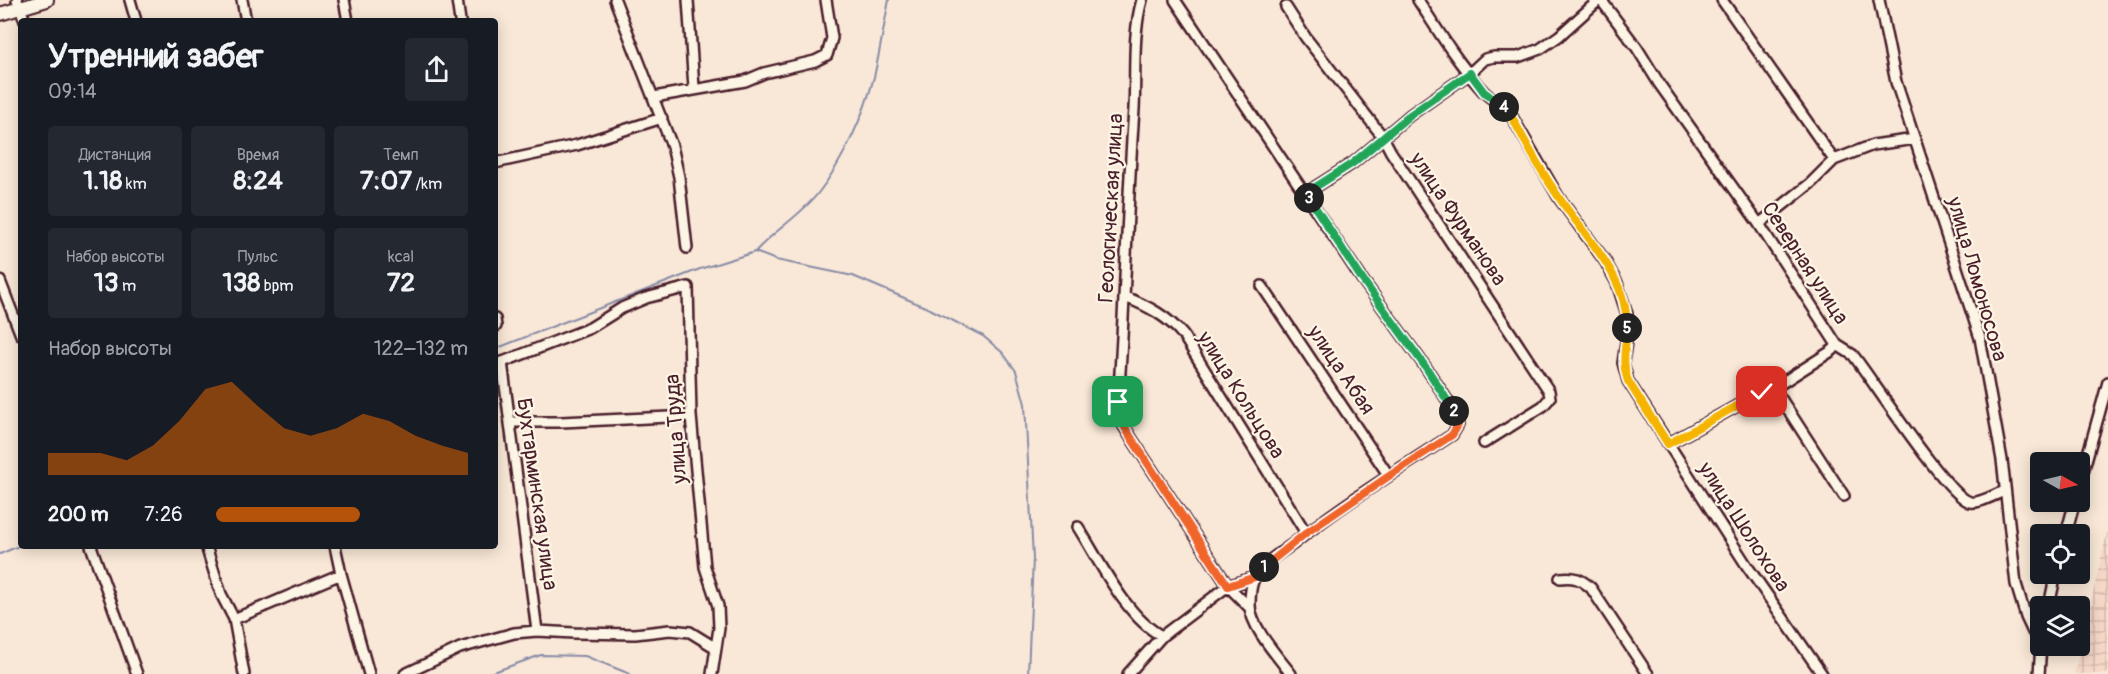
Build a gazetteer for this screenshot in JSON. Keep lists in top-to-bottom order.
{
  "streets": {
    "street": [
      "Геологическая улица",
      "улица Фурманова",
      "Северная улица",
      "улица Ломоносова",
      "улица Абая",
      "улица Кольцова",
      "улица Труда",
      "Бухтарминская улица",
      "улица Шолохова"
    ]
  },
  "crossings": [
    ["Геологическая улица", "улица Кольцова"],
    ["Северная улица", "улица Ломоносова"],
    ["улица Труда", "Бухтарминская улица"]
  ],
  "north": "right",
  "page": {
    "heading": ["Утренний забег", "09:14"],
    "pins": [
      "4",
      "3",
      "5",
      "2",
      "1"
    ],
    "stats": [
      ["Дистанция", "1.18 km"],
      ["Время", "8:24"],
      ["Темп", "7:07 /km"],
      ["Набор высоты", "13 m"],
      ["Пульс", "138 bpm"],
      ["kcal", "72"]
    ],
    "chart": ["Набор высоты", "122–132 m"],
    "list": [
      {
        "name": "200 m",
        "note": "7:26"
      }
    ]
  }
}
